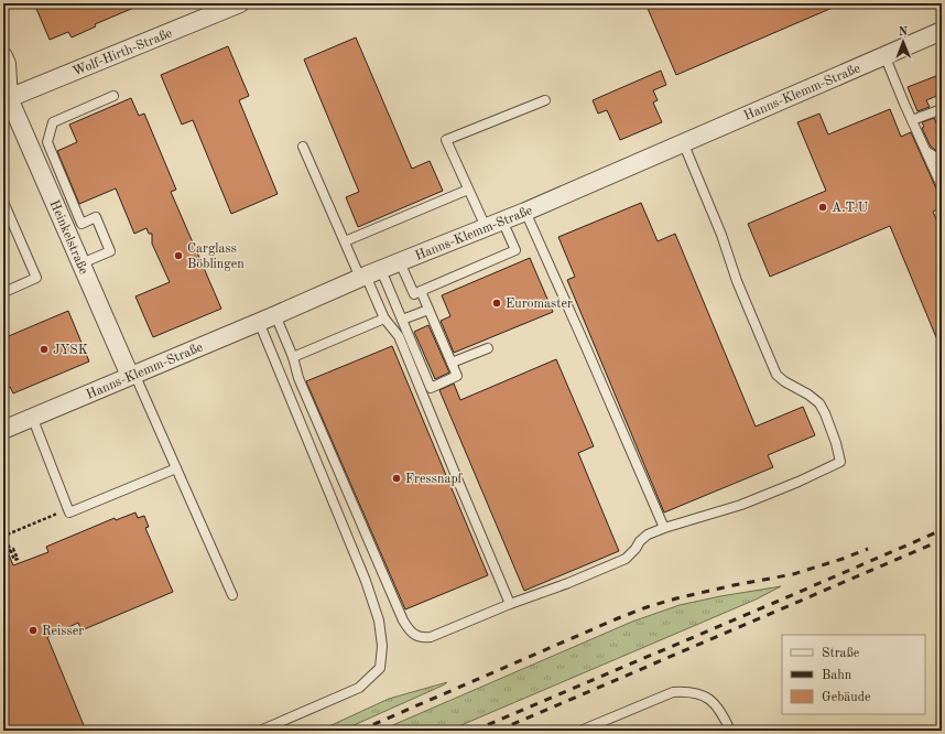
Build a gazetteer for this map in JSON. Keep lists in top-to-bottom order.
{
  "streets": {
    "street": ["Wolf-Hirth-Straße", "Hanns-Klemm-Straße", "Heinkelstraße"]
  },
  "crossings": [
    ["Wolf-Hirth-Straße", "Heinkelstraße"],
    ["Hanns-Klemm-Straße", "Heinkelstraße"]
  ],
  "places": [
    "A.T.U",
    "Carglass Böblingen",
    "Euromaster",
    "JYSK",
    "Fressnapf",
    "Reisser"
  ],
  "legend": ["Straße", "Bahn", "Gebäude"],
  "north": "top"
}
